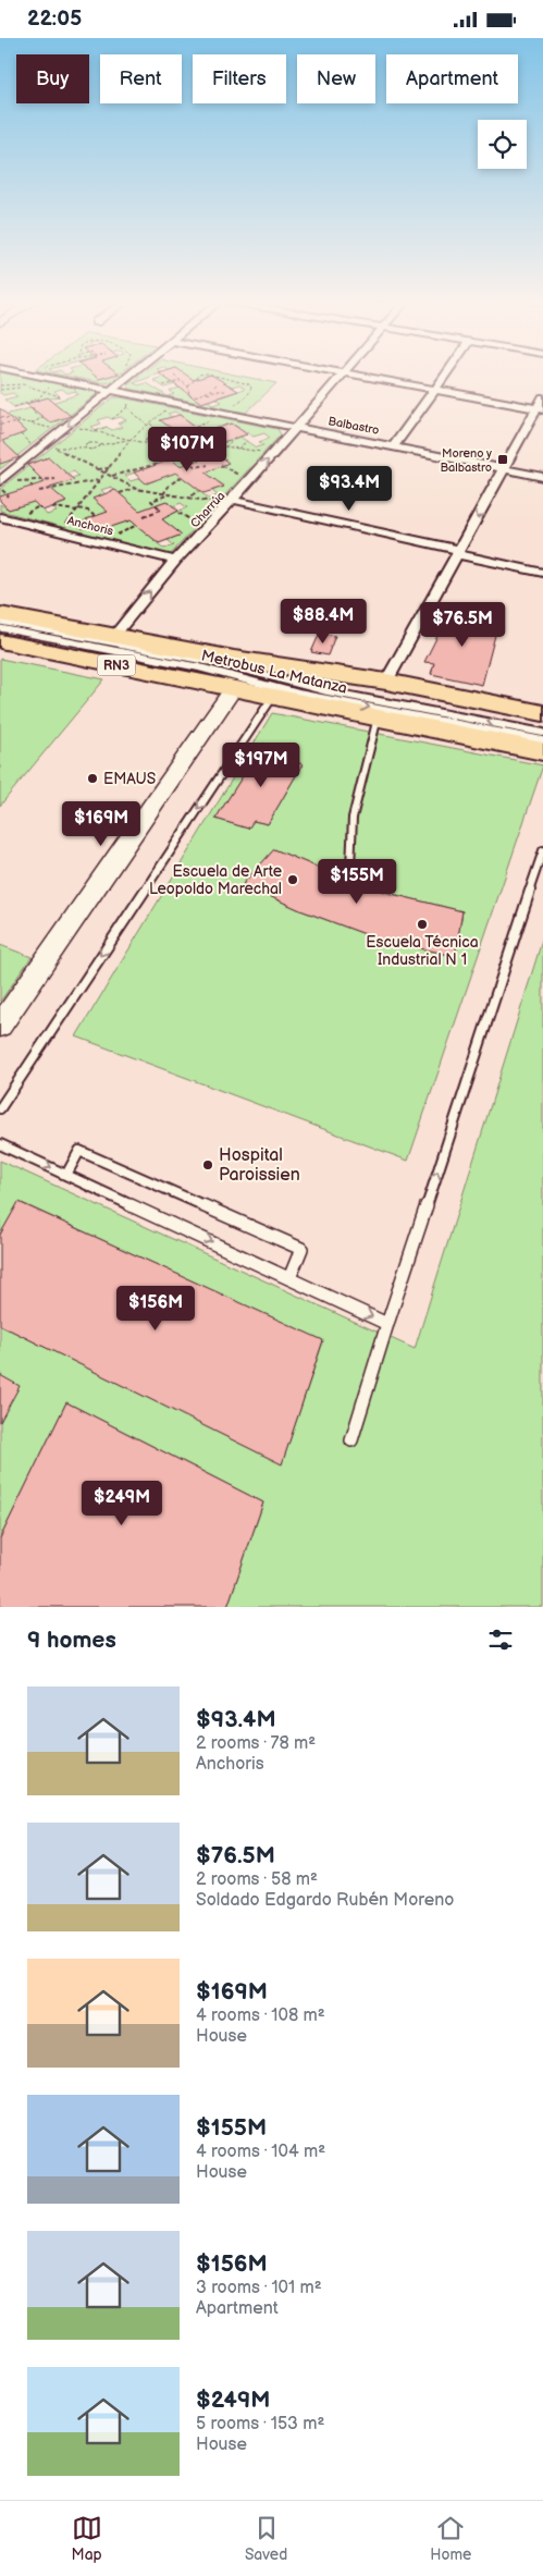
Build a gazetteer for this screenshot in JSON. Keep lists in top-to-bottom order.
{
  "streets": {
    "highway": ["RN3"],
    "street": ["Balbastro", "Charrúa", "Anchoris"],
    "lane": ["Metrobus La Matanza"]
  },
  "crossings": [
    ["Balbastro", "Charrúa"],
    ["Charrúa", "Anchoris"],
    ["Charrúa", "RN3"],
    ["RN3", "Metrobus La Matanza"]
  ],
  "one_way": ["Charrúa"],
  "places": {
    "transit": ["Moreno y Balbastro"],
    "other": [
      "EMAUS",
      "Escuela de Arte Leopoldo Marechal",
      "Escuela Técnica Industrial N 1",
      "Hospital Paroissien"
    ]
  },
  "page": {
    "status": "22:05",
    "chip": [
      "Buy",
      "Rent",
      "Filters",
      "New",
      "Apartment"
    ],
    "price": [
      "$107M",
      "$93.4M",
      "$88.4M",
      "$76.5M",
      "$197M",
      "$169M",
      "$155M",
      "$156M",
      "$249M"
    ],
    "heading": "9 homes",
    "list": [
      {
        "name": "$93.4M",
        "note": "2 rooms · 78 m² · Anchoris"
      },
      {
        "name": "$76.5M",
        "note": "2 rooms · 58 m² · Soldado Edgardo Rubén Moreno"
      },
      {
        "name": "$169M",
        "note": "4 rooms · 108 m² · House"
      },
      {
        "name": "$155M",
        "note": "4 rooms · 104 m² · House"
      },
      {
        "name": "$156M",
        "note": "3 rooms · 101 m² · Apartment"
      },
      {
        "name": "$249M",
        "note": "5 rooms · 153 m² · House"
      }
    ],
    "tabs": ["Map", "Saved", "Home"]
  }
}
